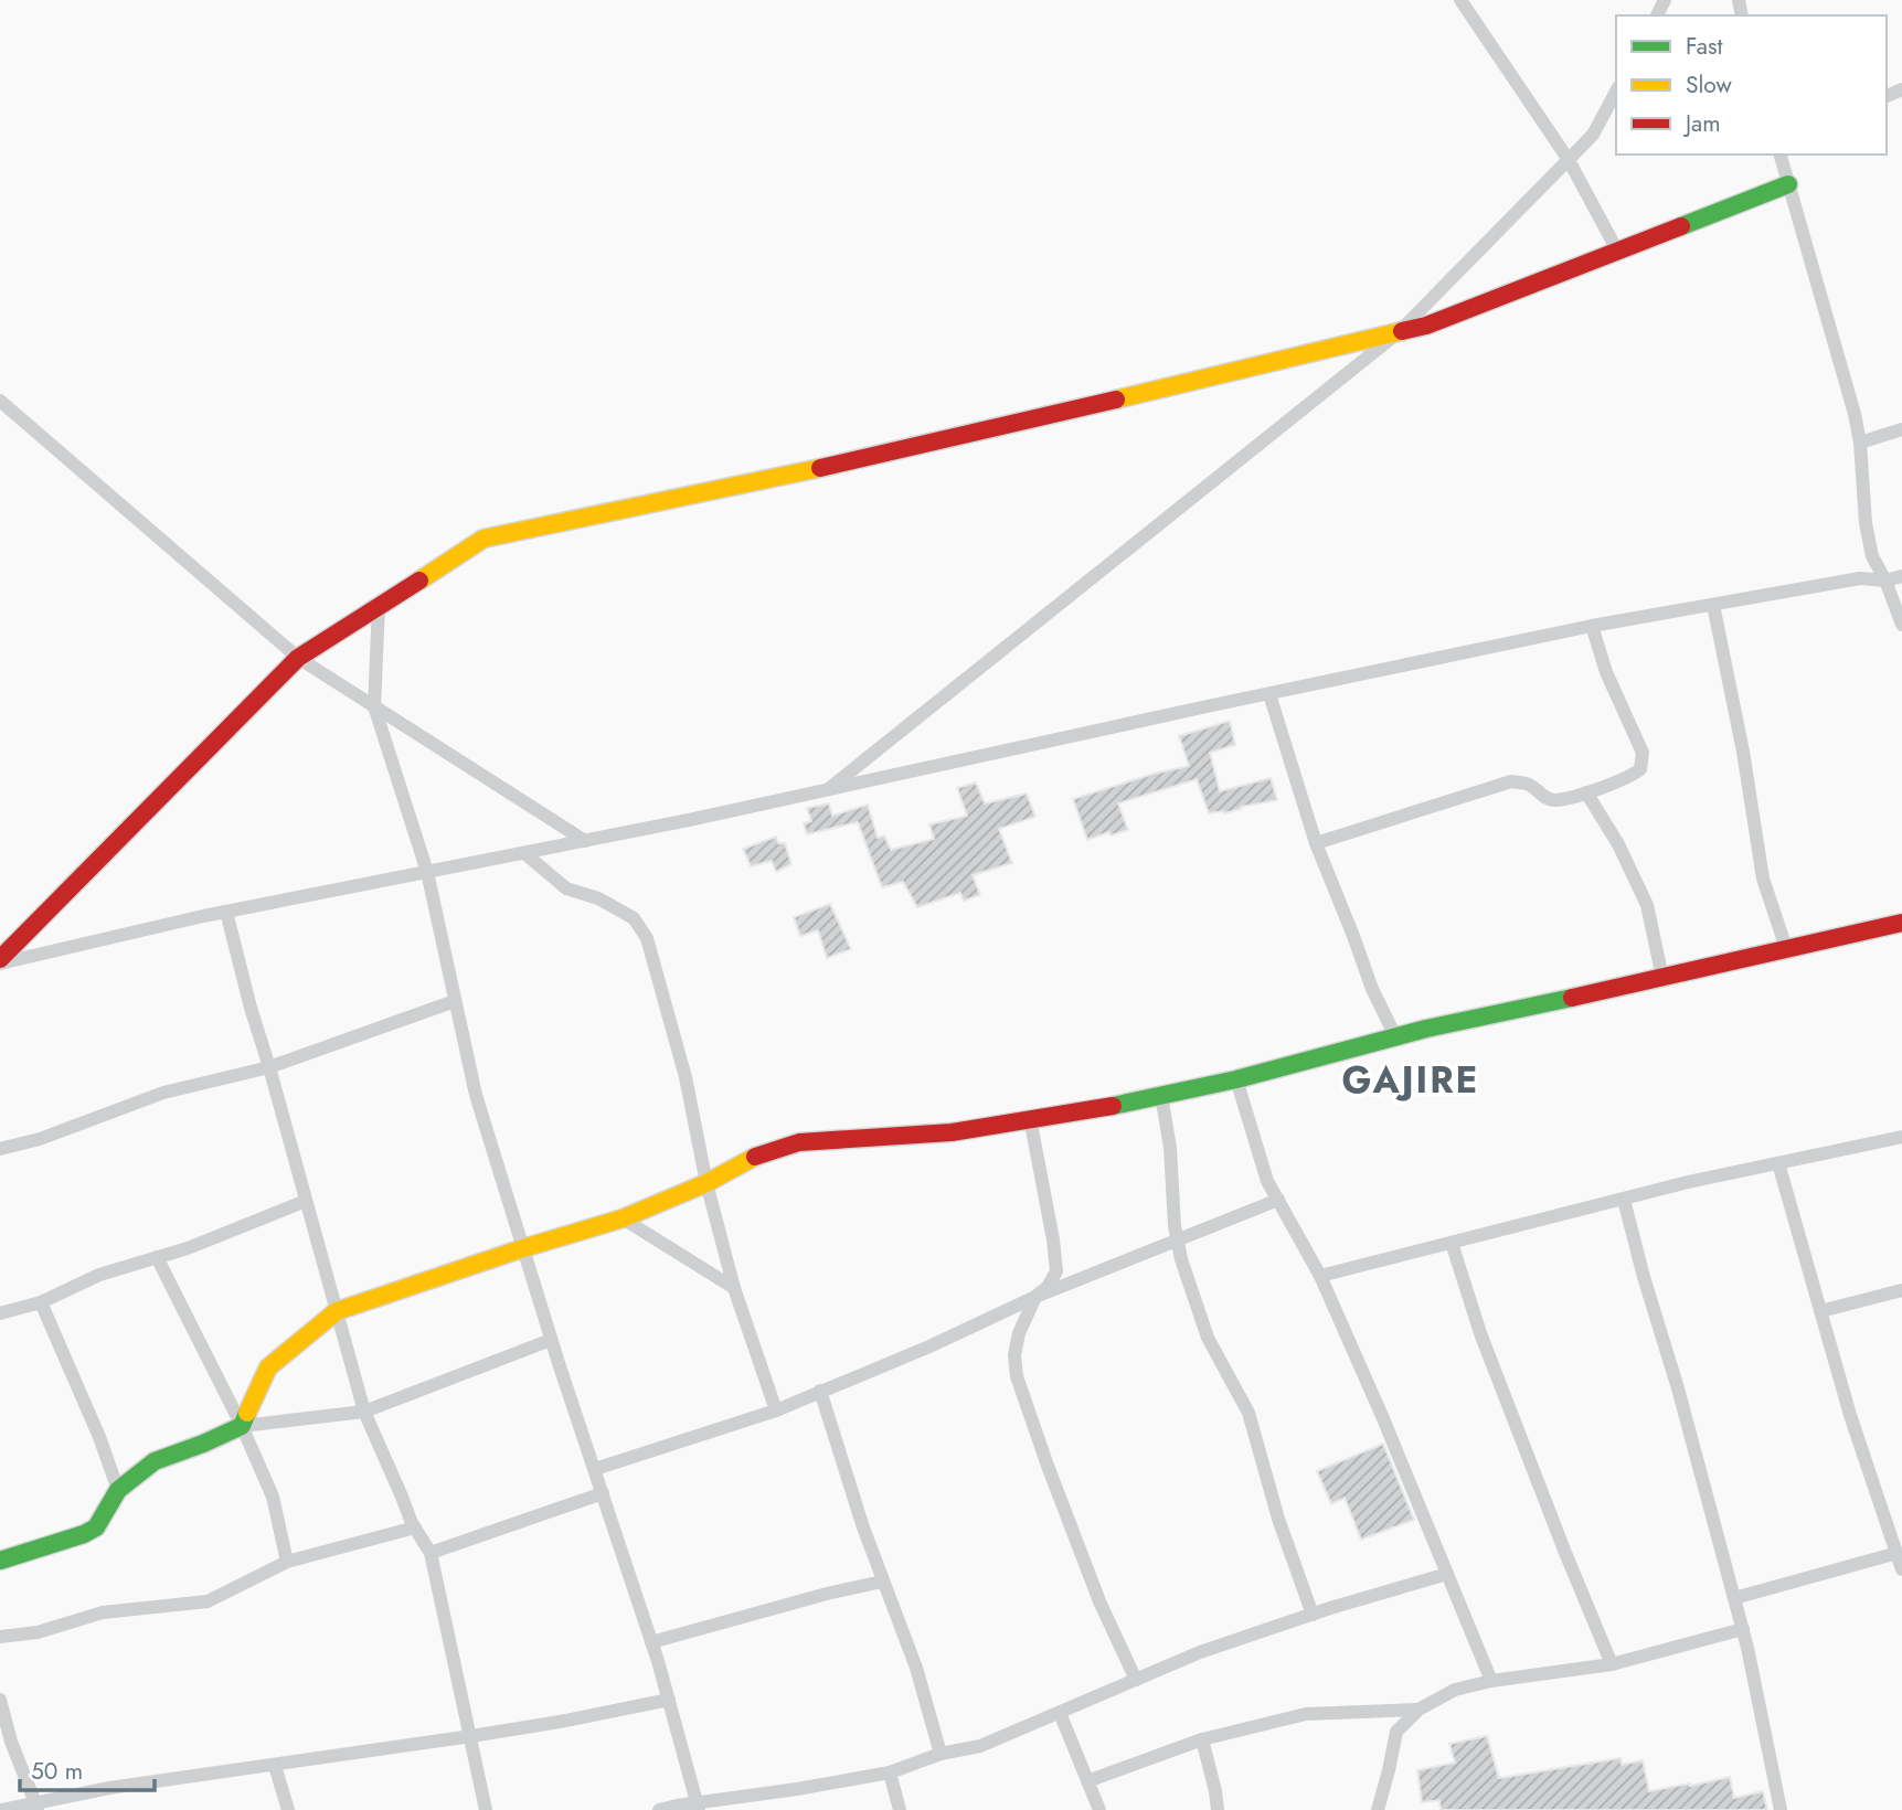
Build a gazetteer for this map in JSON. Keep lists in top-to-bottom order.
{
  "districts": ["GAJIRE"],
  "legend": ["Fast", "Slow", "Jam"],
  "scale_bar": "50 m"
}
